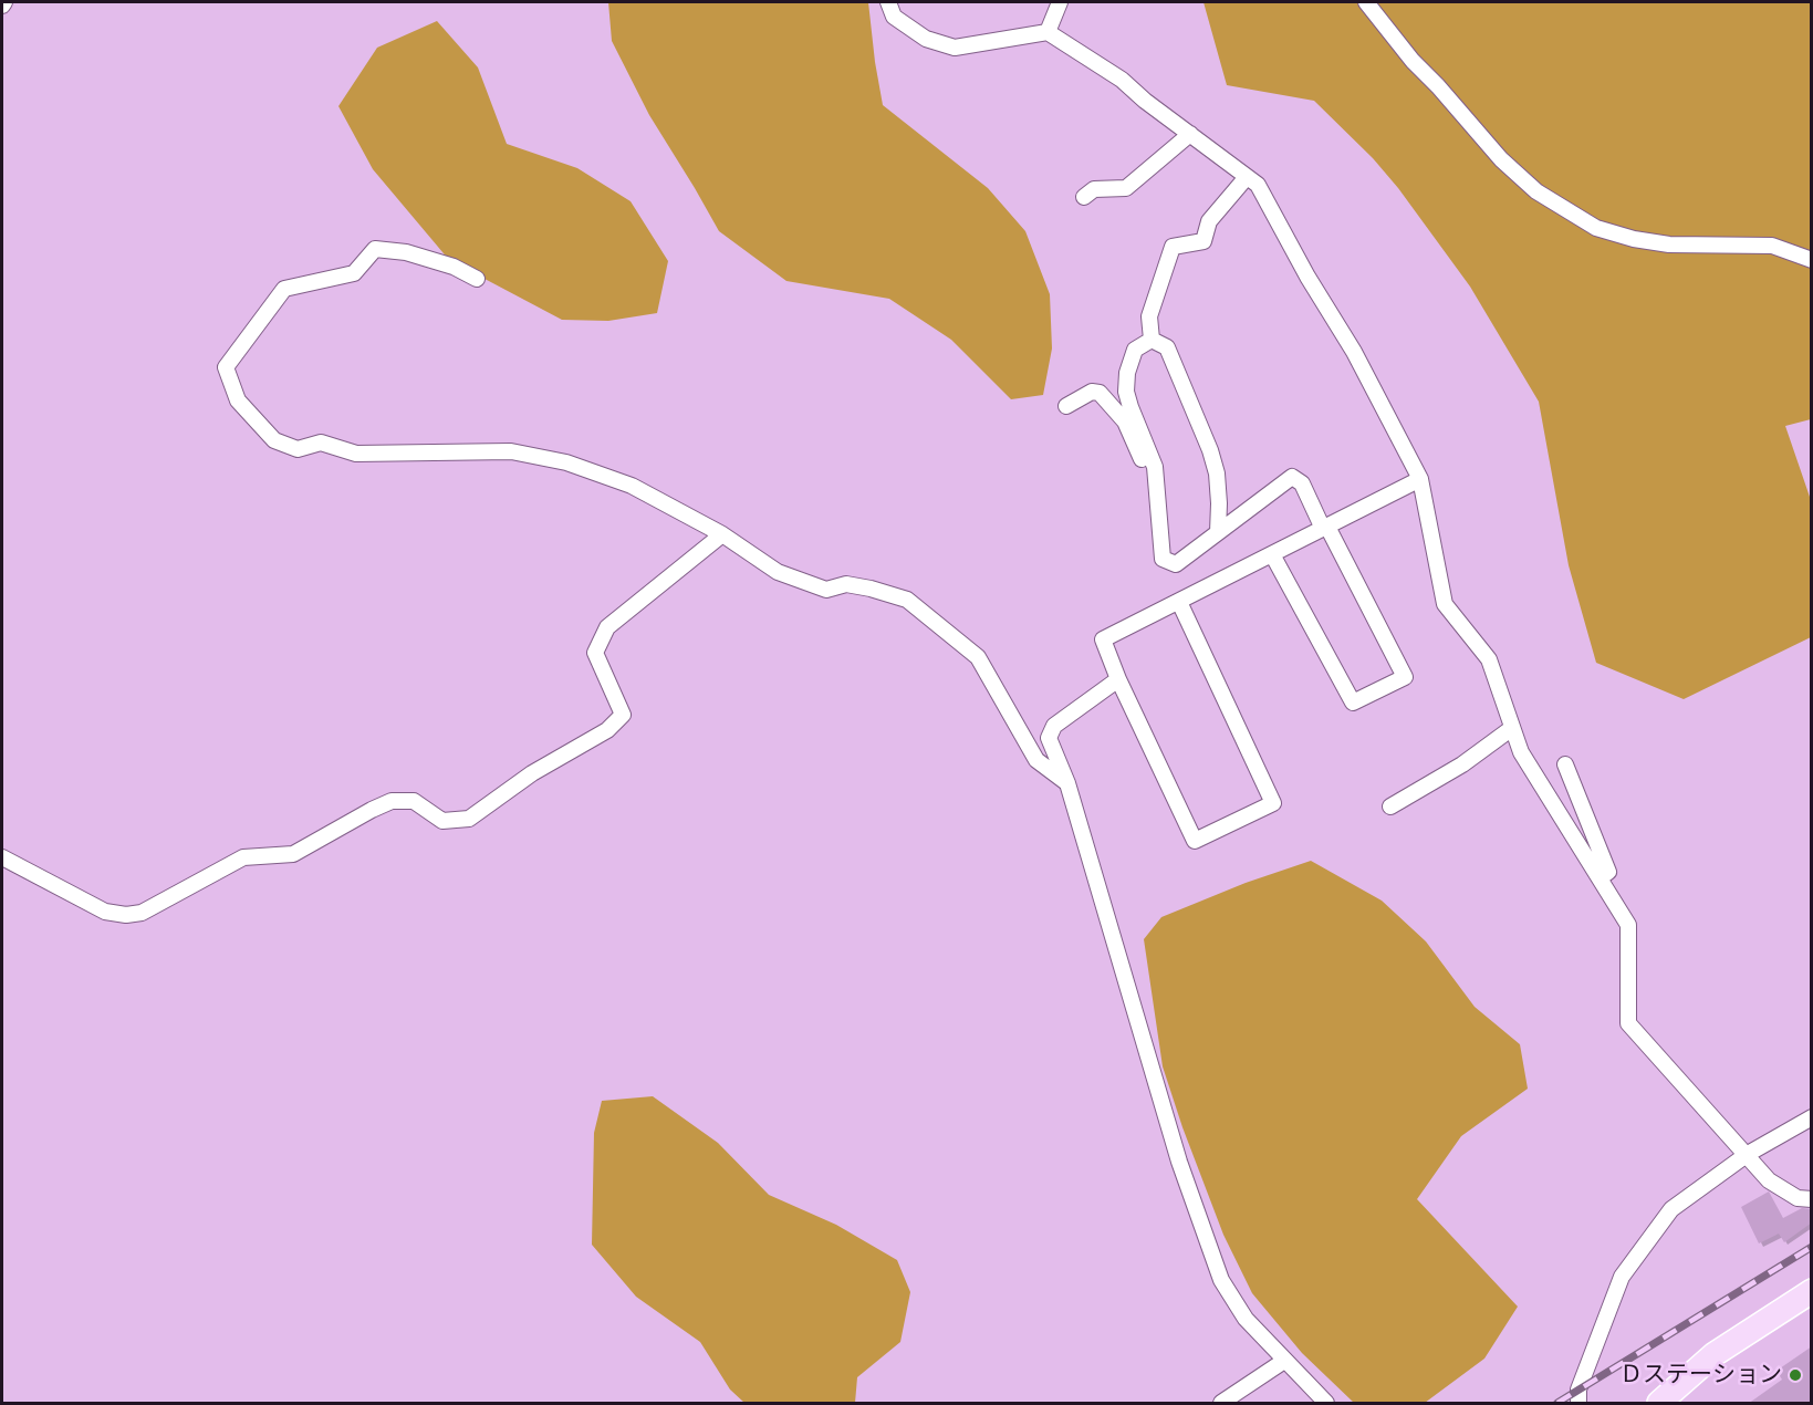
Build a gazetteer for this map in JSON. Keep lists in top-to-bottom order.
{
  "places": ["Ｄステーション"]
}
